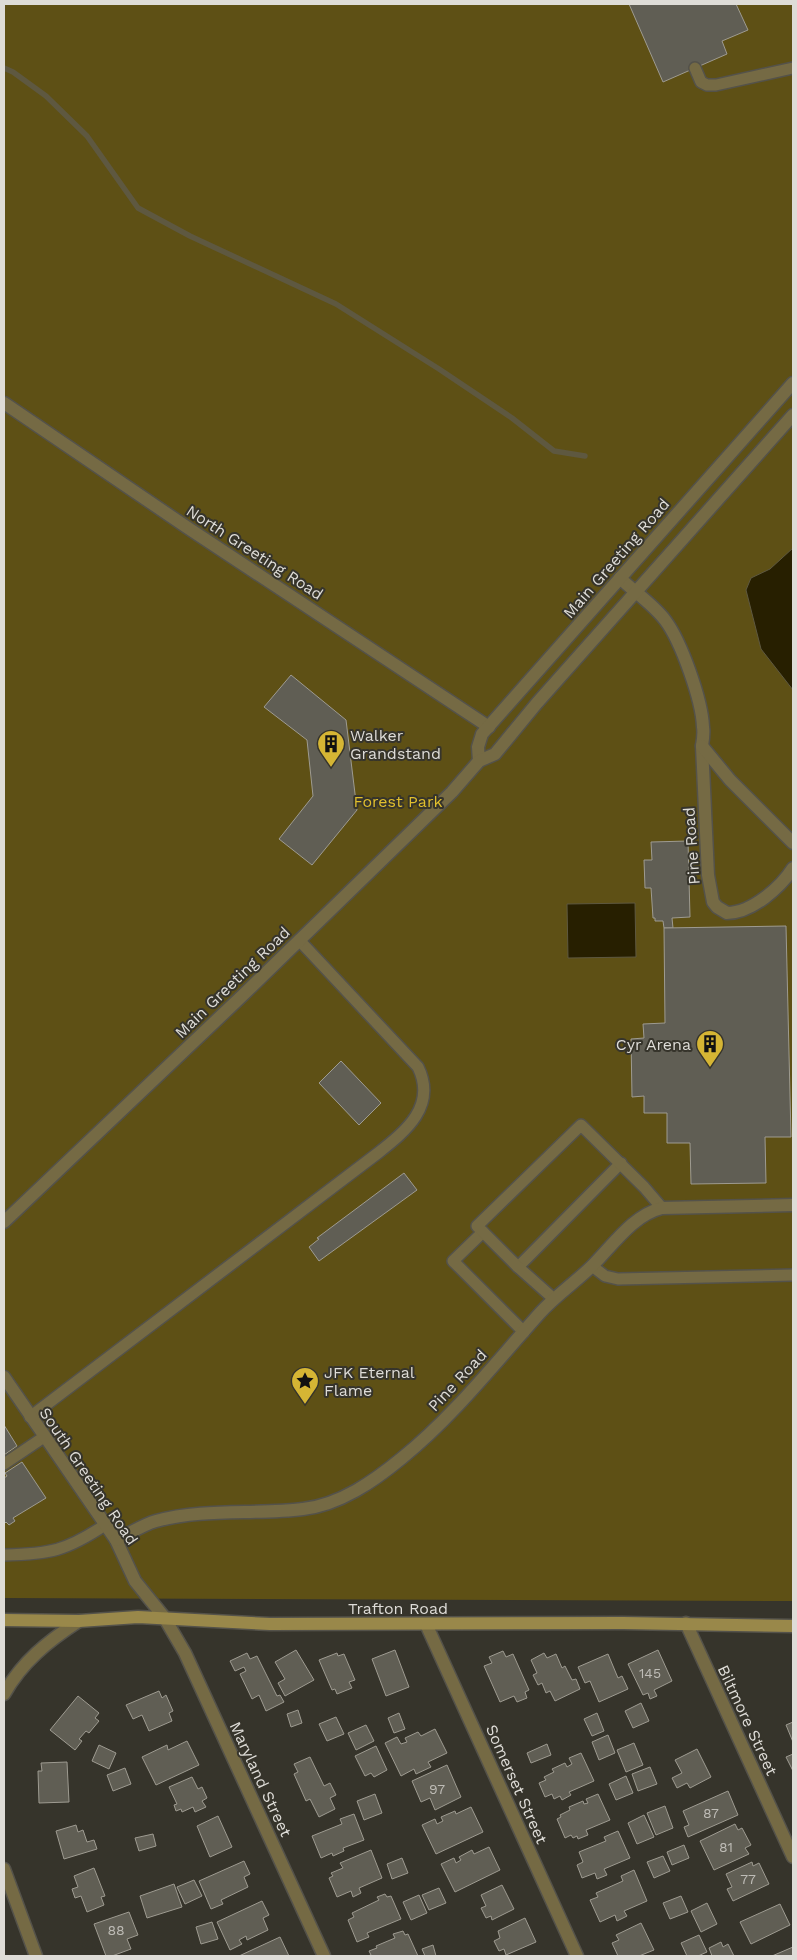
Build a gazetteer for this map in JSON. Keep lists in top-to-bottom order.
{
  "streets": {
    "street": [
      "North Greeting Road",
      "Main Greeting Road",
      "Pine Road",
      "South Greeting Road",
      "Trafton Road",
      "Biltmore Street",
      "Maryland Street",
      "Somerset Street"
    ]
  },
  "crossings": [
    ["North Greeting Road", "Main Greeting Road"],
    ["Main Greeting Road", "Pine Road"],
    ["Pine Road", "South Greeting Road"],
    ["South Greeting Road", "Trafton Road"],
    ["South Greeting Road", "Maryland Street"],
    ["Trafton Road", "Biltmore Street"],
    ["Trafton Road", "Maryland Street"],
    ["Trafton Road", "Somerset Street"]
  ],
  "parks": ["Forest Park"],
  "places": {
    "building": ["Walker Grandstand", "Cyr Arena"],
    "place": ["JFK Eternal Flame"]
  },
  "house_numbers": [
    "145",
    "97",
    "87",
    "81",
    "77",
    "88"
  ]
}
